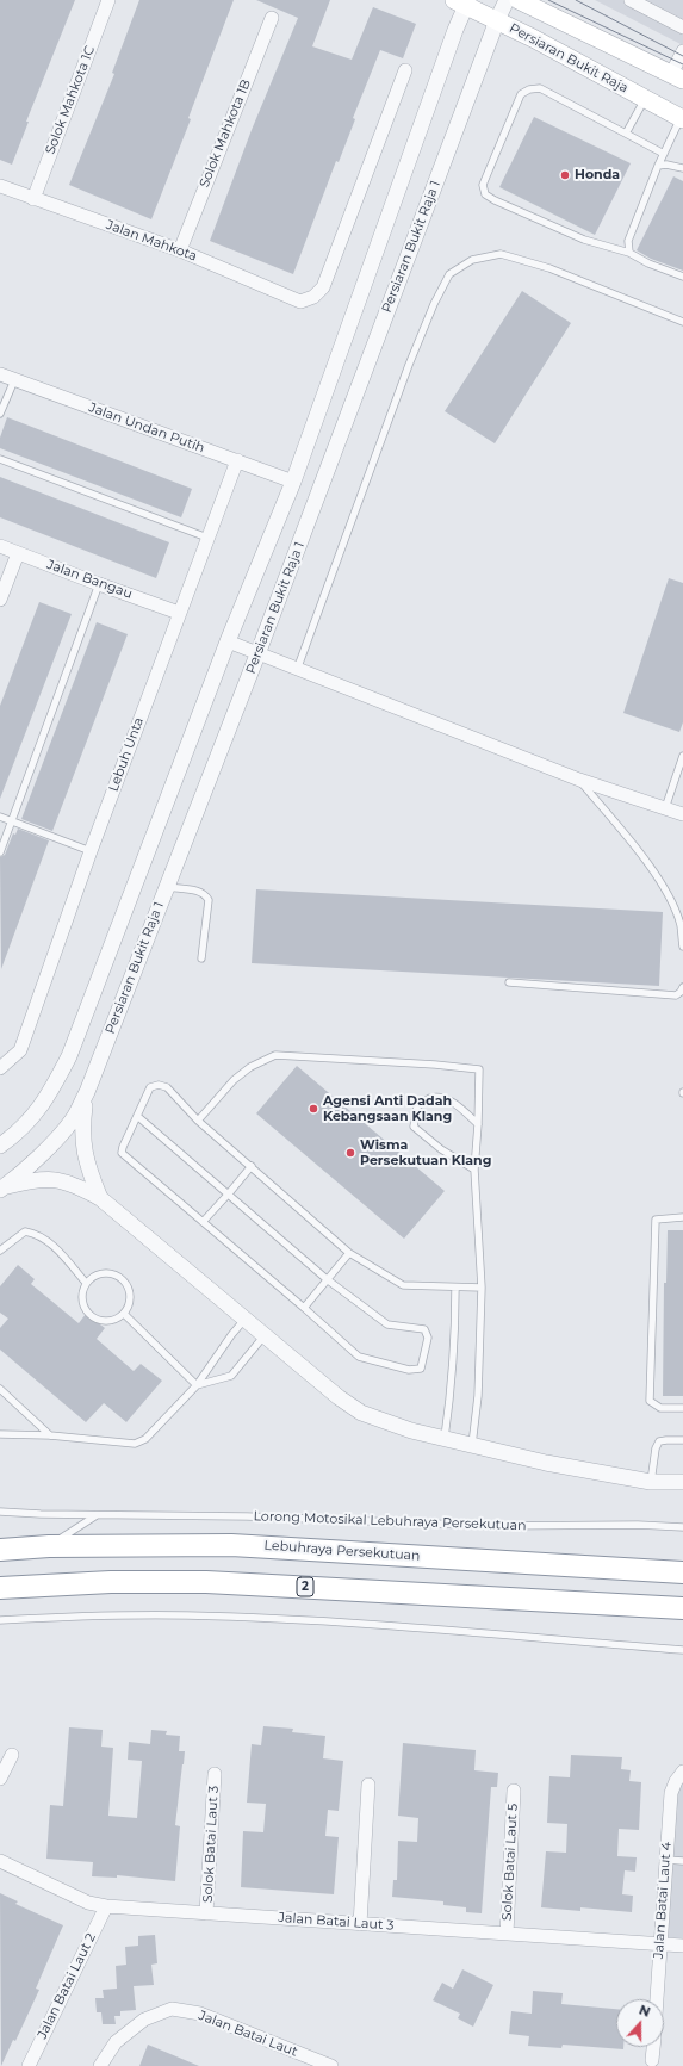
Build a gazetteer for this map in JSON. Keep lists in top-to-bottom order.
{
  "streets": {
    "highway": ["Lebuhraya Persekutuan", "2"],
    "main road": ["Persiaran Bukit Raja"],
    "street": [
      "Solok Mahkota 1C",
      "Solok Mahkota 1B",
      "Jalan Mahkota",
      "Persiaran Bukit Raja 1",
      "Jalan Undan Putih",
      "Jalan Bangau",
      "Lebuh Unta",
      "Solok Batai Laut 3",
      "Solok Batai Laut 5",
      "Jalan Batai Laut 4",
      "Jalan Batai Laut 3",
      "Jalan Batai Laut 2",
      "Jalan Batai Laut"
    ],
    "lane": ["Lorong Motosikal Lebuhraya Persekutuan"]
  },
  "crossings": [
    ["Persiaran Bukit Raja", "Persiaran Bukit Raja 1"],
    ["Solok Mahkota 1C", "Jalan Mahkota"],
    ["Solok Mahkota 1B", "Jalan Mahkota"],
    ["Jalan Undan Putih", "Lebuh Unta"],
    ["Jalan Bangau", "Lebuh Unta"],
    ["Solok Batai Laut 3", "Jalan Batai Laut 3"],
    ["Solok Batai Laut 5", "Jalan Batai Laut 3"],
    ["Jalan Batai Laut 4", "Jalan Batai Laut 3"],
    ["Jalan Batai Laut 3", "Jalan Batai Laut 2"]
  ],
  "places": ["Honda", "Agensi Anti Dadah Kebangsaan Klang", "Wisma Persekutuan Klang"],
  "north": "top"
}
